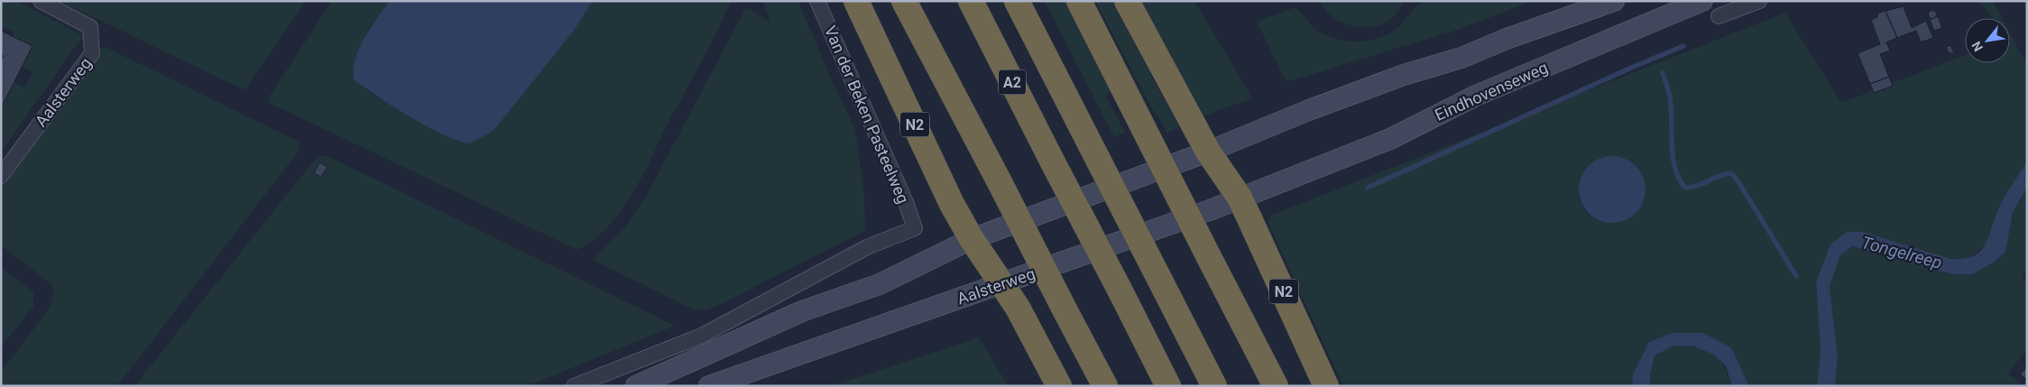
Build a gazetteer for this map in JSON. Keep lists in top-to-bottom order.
{
  "streets": {
    "highway": ["A2", "N2"],
    "main road": ["Eindhovenseweg", "Aalsterweg"],
    "street": ["Van der Beken Pasteelweg"]
  },
  "crossings": [
    ["Eindhovenseweg", "Aalsterweg"],
    ["Aalsterweg", "N2"]
  ],
  "water": ["Tongelreep"],
  "north": "bottom left"
}
